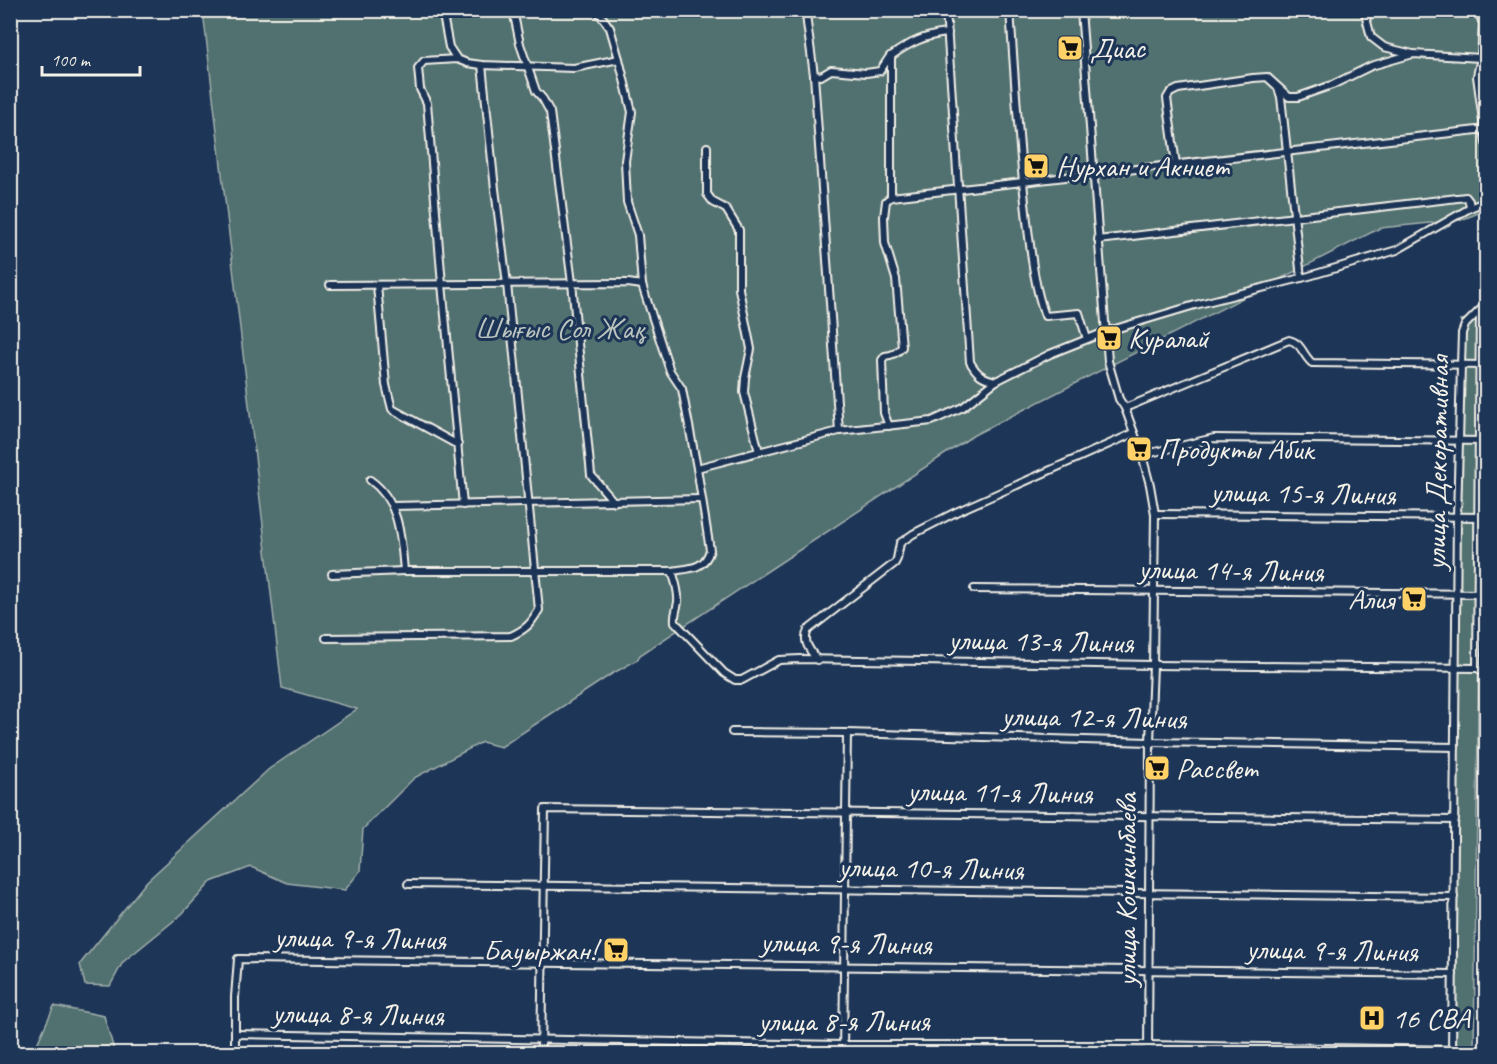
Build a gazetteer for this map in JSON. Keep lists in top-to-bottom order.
{
  "streets": {
    "street": [
      "улица Декоративная",
      "улица 15-я Линия",
      "улица 14-я Линия",
      "улица 13-я Линия",
      "улица 12-я Линия",
      "улица 11-я Линия",
      "улица 10-я Линия",
      "улица Кошкинбаева",
      "улица 9-я Линия",
      "улица 8-я Линия"
    ]
  },
  "crossings": [
    ["улица Декоративная", "улица 15-я Линия"],
    ["улица Декоративная", "улица 14-я Линия"],
    ["улица Декоративная", "улица 13-я Линия"],
    ["улица Декоративная", "улица 12-я Линия"],
    ["улица Декоративная", "улица 11-я Линия"],
    ["улица Декоративная", "улица 10-я Линия"],
    ["улица Декоративная", "улица 9-я Линия"],
    ["улица Декоративная", "улица 8-я Линия"],
    ["улица 15-я Линия", "улица Кошкинбаева"],
    ["улица 14-я Линия", "улица Кошкинбаева"],
    ["улица 13-я Линия", "улица Кошкинбаева"],
    ["улица 12-я Линия", "улица Кошкинбаева"],
    ["улица 11-я Линия", "улица 10-я Линия"],
    ["улица 11-я Линия", "улица Кошкинбаева"],
    ["улица 10-я Линия", "улица Кошкинбаева"],
    ["улица Кошкинбаева", "улица 9-я Линия"],
    ["улица Кошкинбаева", "улица 8-я Линия"],
    ["улица 9-я Линия", "улица 8-я Линия"]
  ],
  "parks": ["Шығыс Сол Жақ"],
  "places": {
    "supermarket": [
      "Диас",
      "Нурхан и Акниет",
      "Куралай",
      "Продукты Абик",
      "Алия",
      "Рассвет",
      "Бауыржан!"
    ],
    "hospital": ["16 СВА"]
  },
  "scale_bar": "100 m"
}
